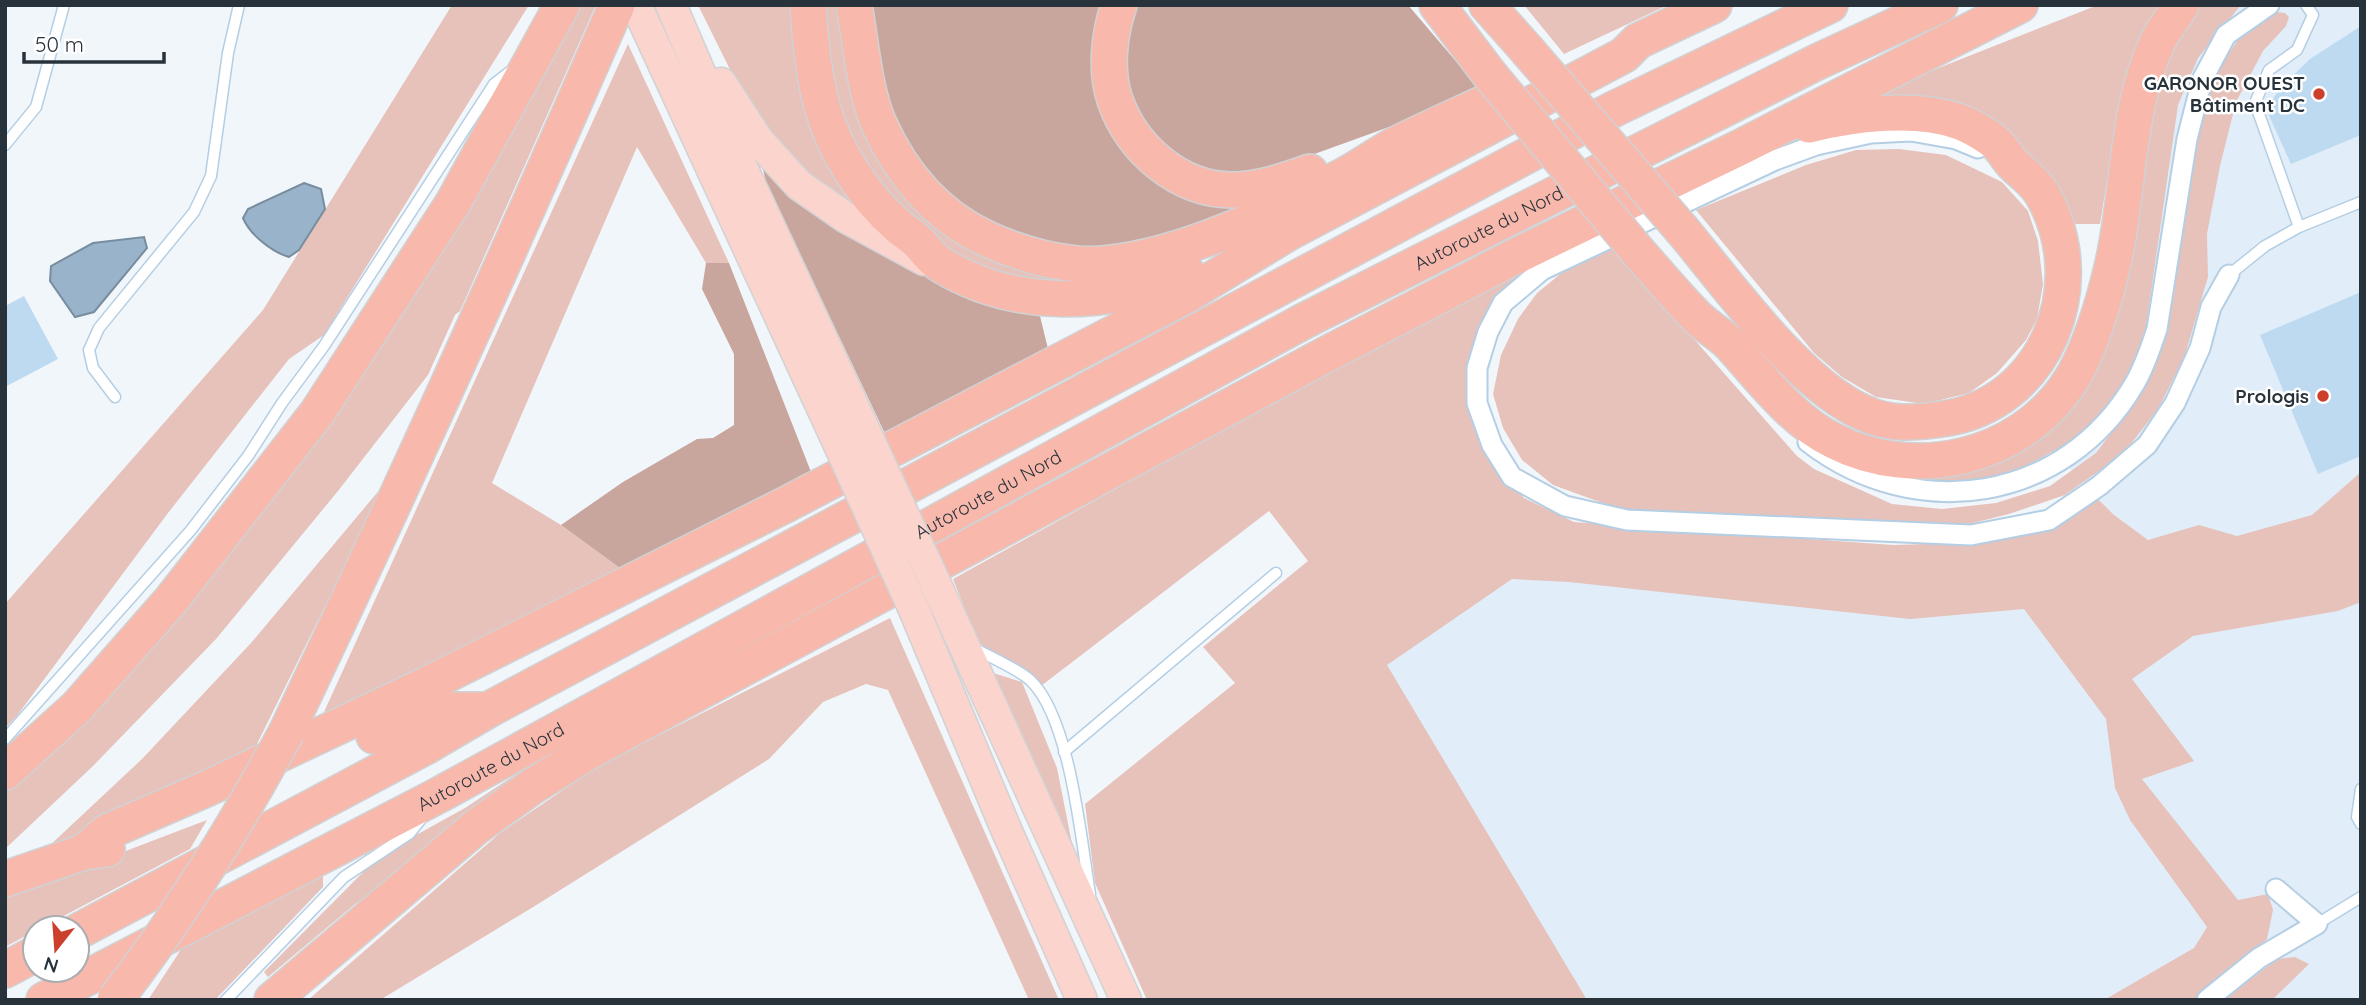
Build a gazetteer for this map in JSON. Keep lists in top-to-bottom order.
{
  "streets": {
    "highway": ["Autoroute du Nord"]
  },
  "places": ["GARONOR OUEST Bâtiment DC", "Prologis"],
  "scale_bar": "50 m",
  "north": "bottom"
}
